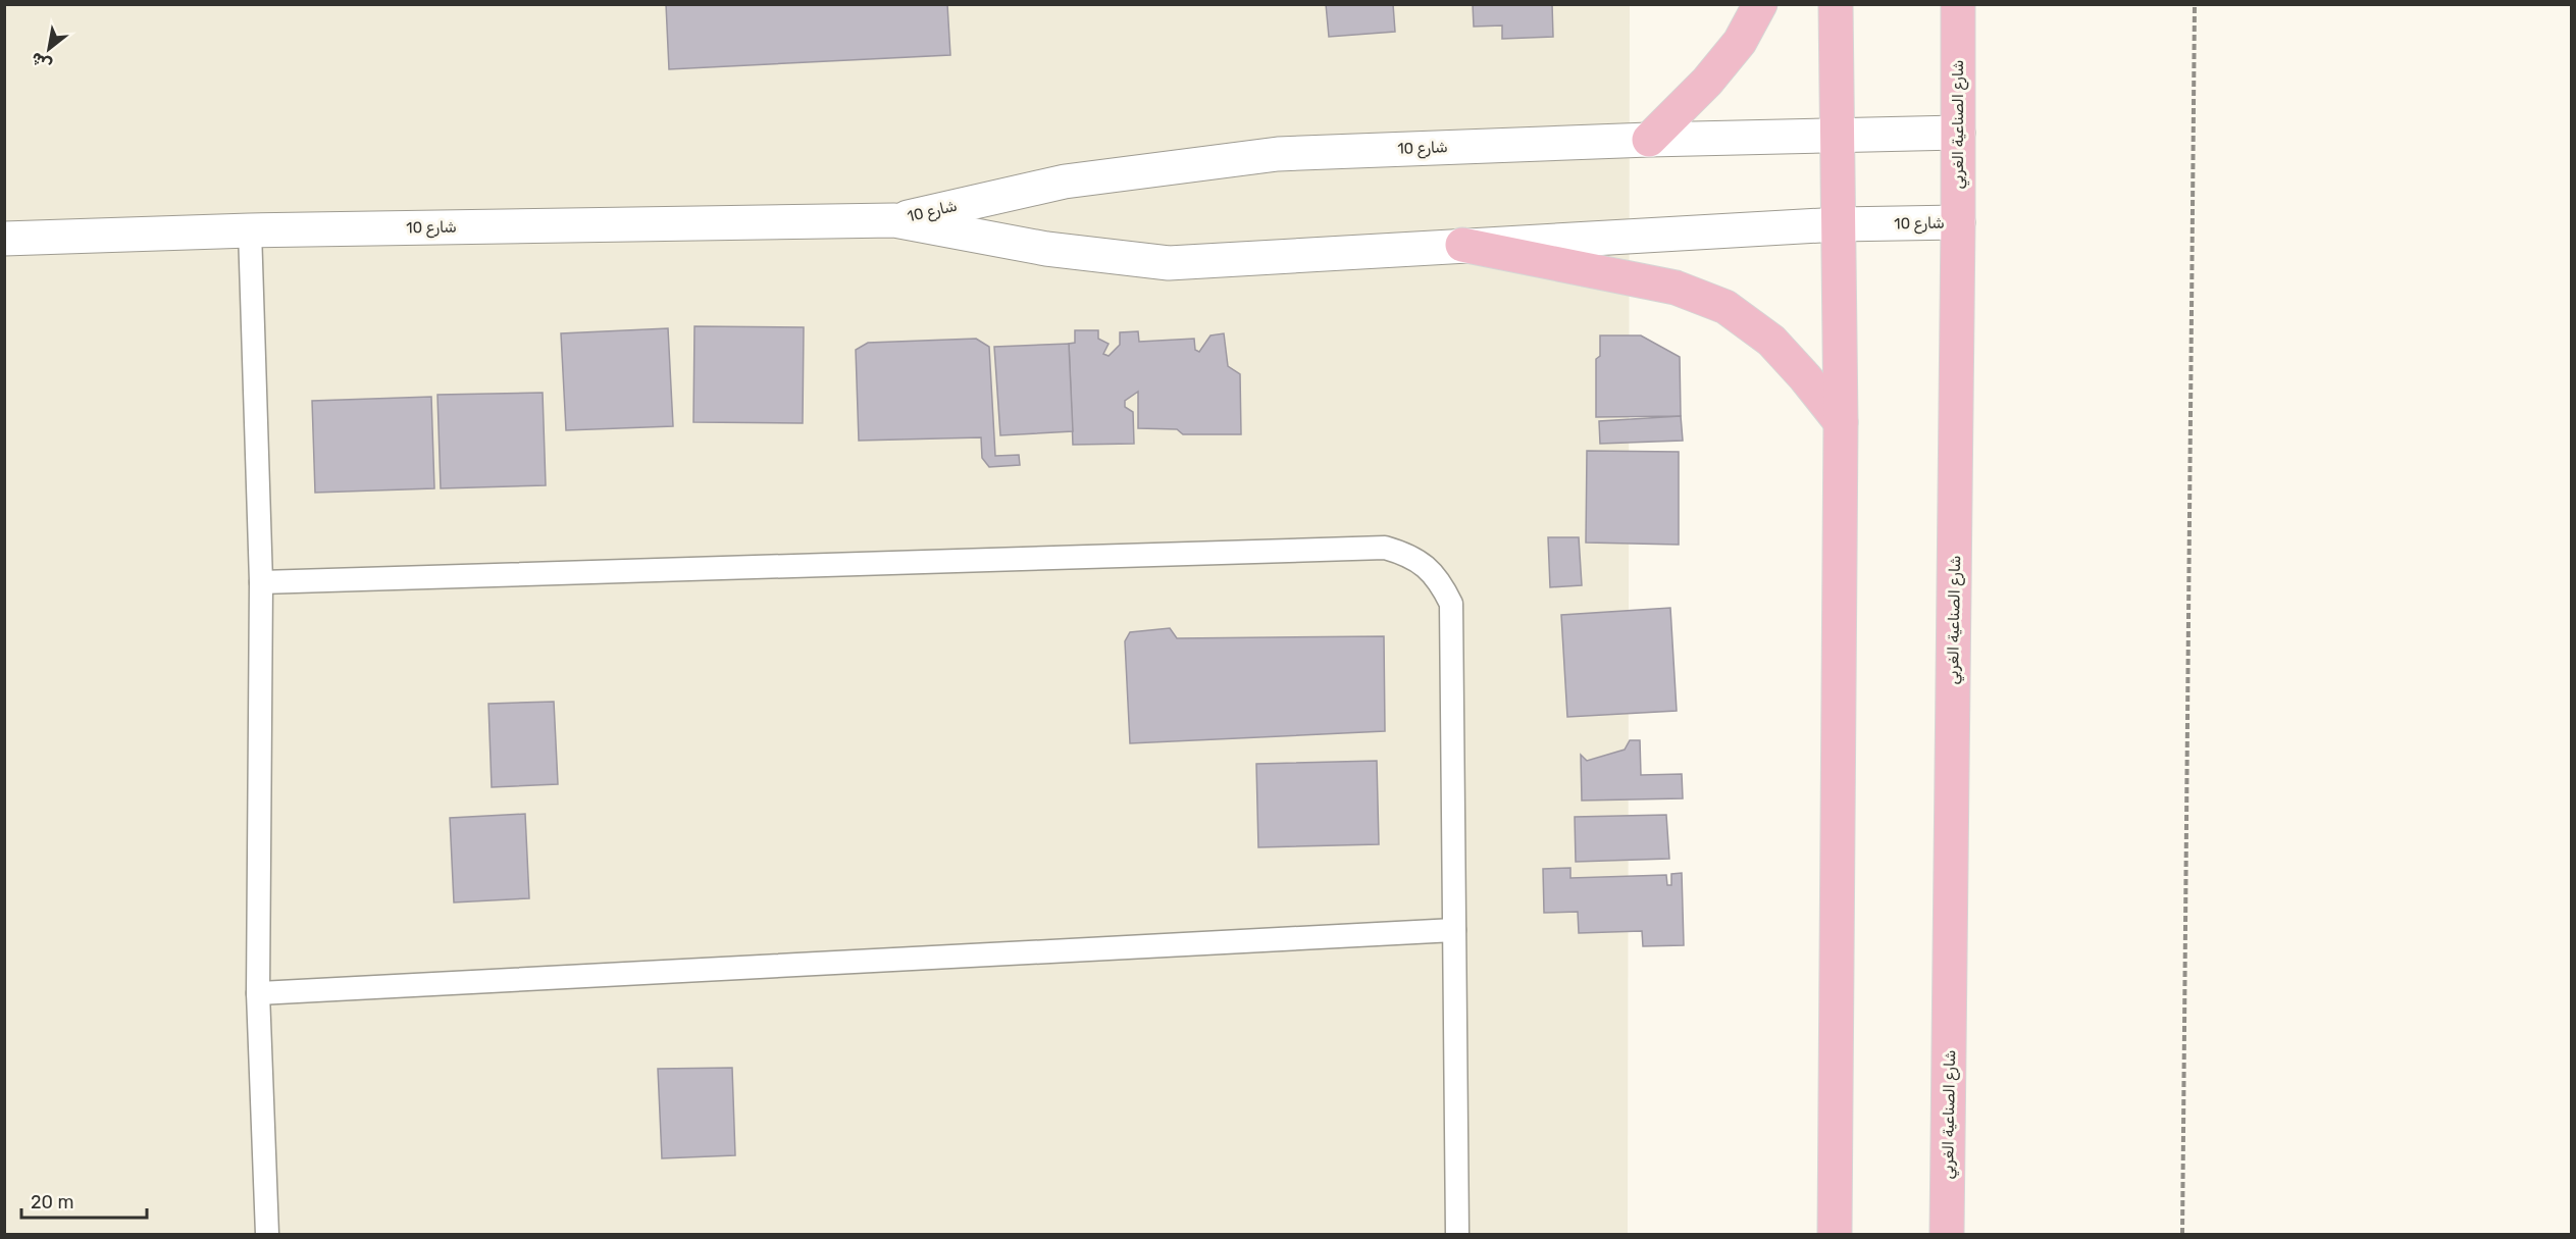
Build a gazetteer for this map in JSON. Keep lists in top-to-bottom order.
{
  "streets": {
    "main road": ["شارع الصناعية الغربي"],
    "street": ["شارع 10"]
  },
  "crossings": [
    ["شارع الصناعية الغربي", "شارع 10"]
  ],
  "scale_bar": "20 m",
  "north": "bottom left"
}
